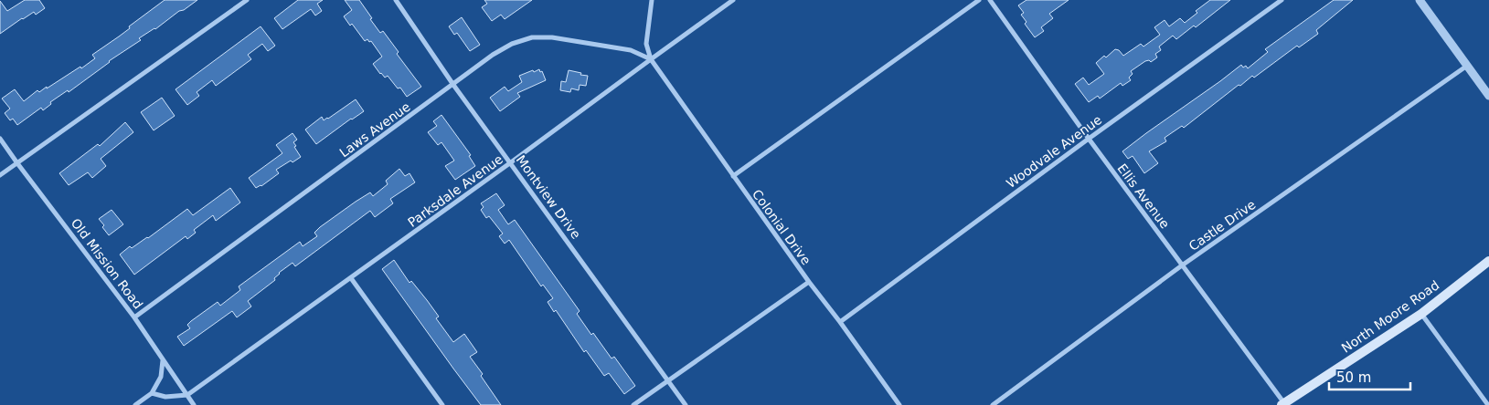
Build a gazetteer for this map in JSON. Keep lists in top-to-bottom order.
{
  "streets": {
    "main road": ["North Moore Road"],
    "street": [
      "Laws Avenue",
      "Woodvale Avenue",
      "Parksdale Avenue",
      "Ellis Avenue",
      "Montview Drive",
      "Castle Drive",
      "Colonial Drive",
      "Old Mission Road"
    ]
  },
  "crossings": [
    ["Laws Avenue", "Parksdale Avenue"],
    ["Laws Avenue", "Montview Drive"],
    ["Laws Avenue", "Colonial Drive"],
    ["Laws Avenue", "Old Mission Road"],
    ["Woodvale Avenue", "Ellis Avenue"],
    ["Woodvale Avenue", "Colonial Drive"],
    ["Parksdale Avenue", "Montview Drive"],
    ["Parksdale Avenue", "Colonial Drive"],
    ["Parksdale Avenue", "Old Mission Road"],
    ["Ellis Avenue", "Castle Drive"],
    ["Ellis Avenue", "North Moore Road"]
  ],
  "scale_bar": "50 m"
}
